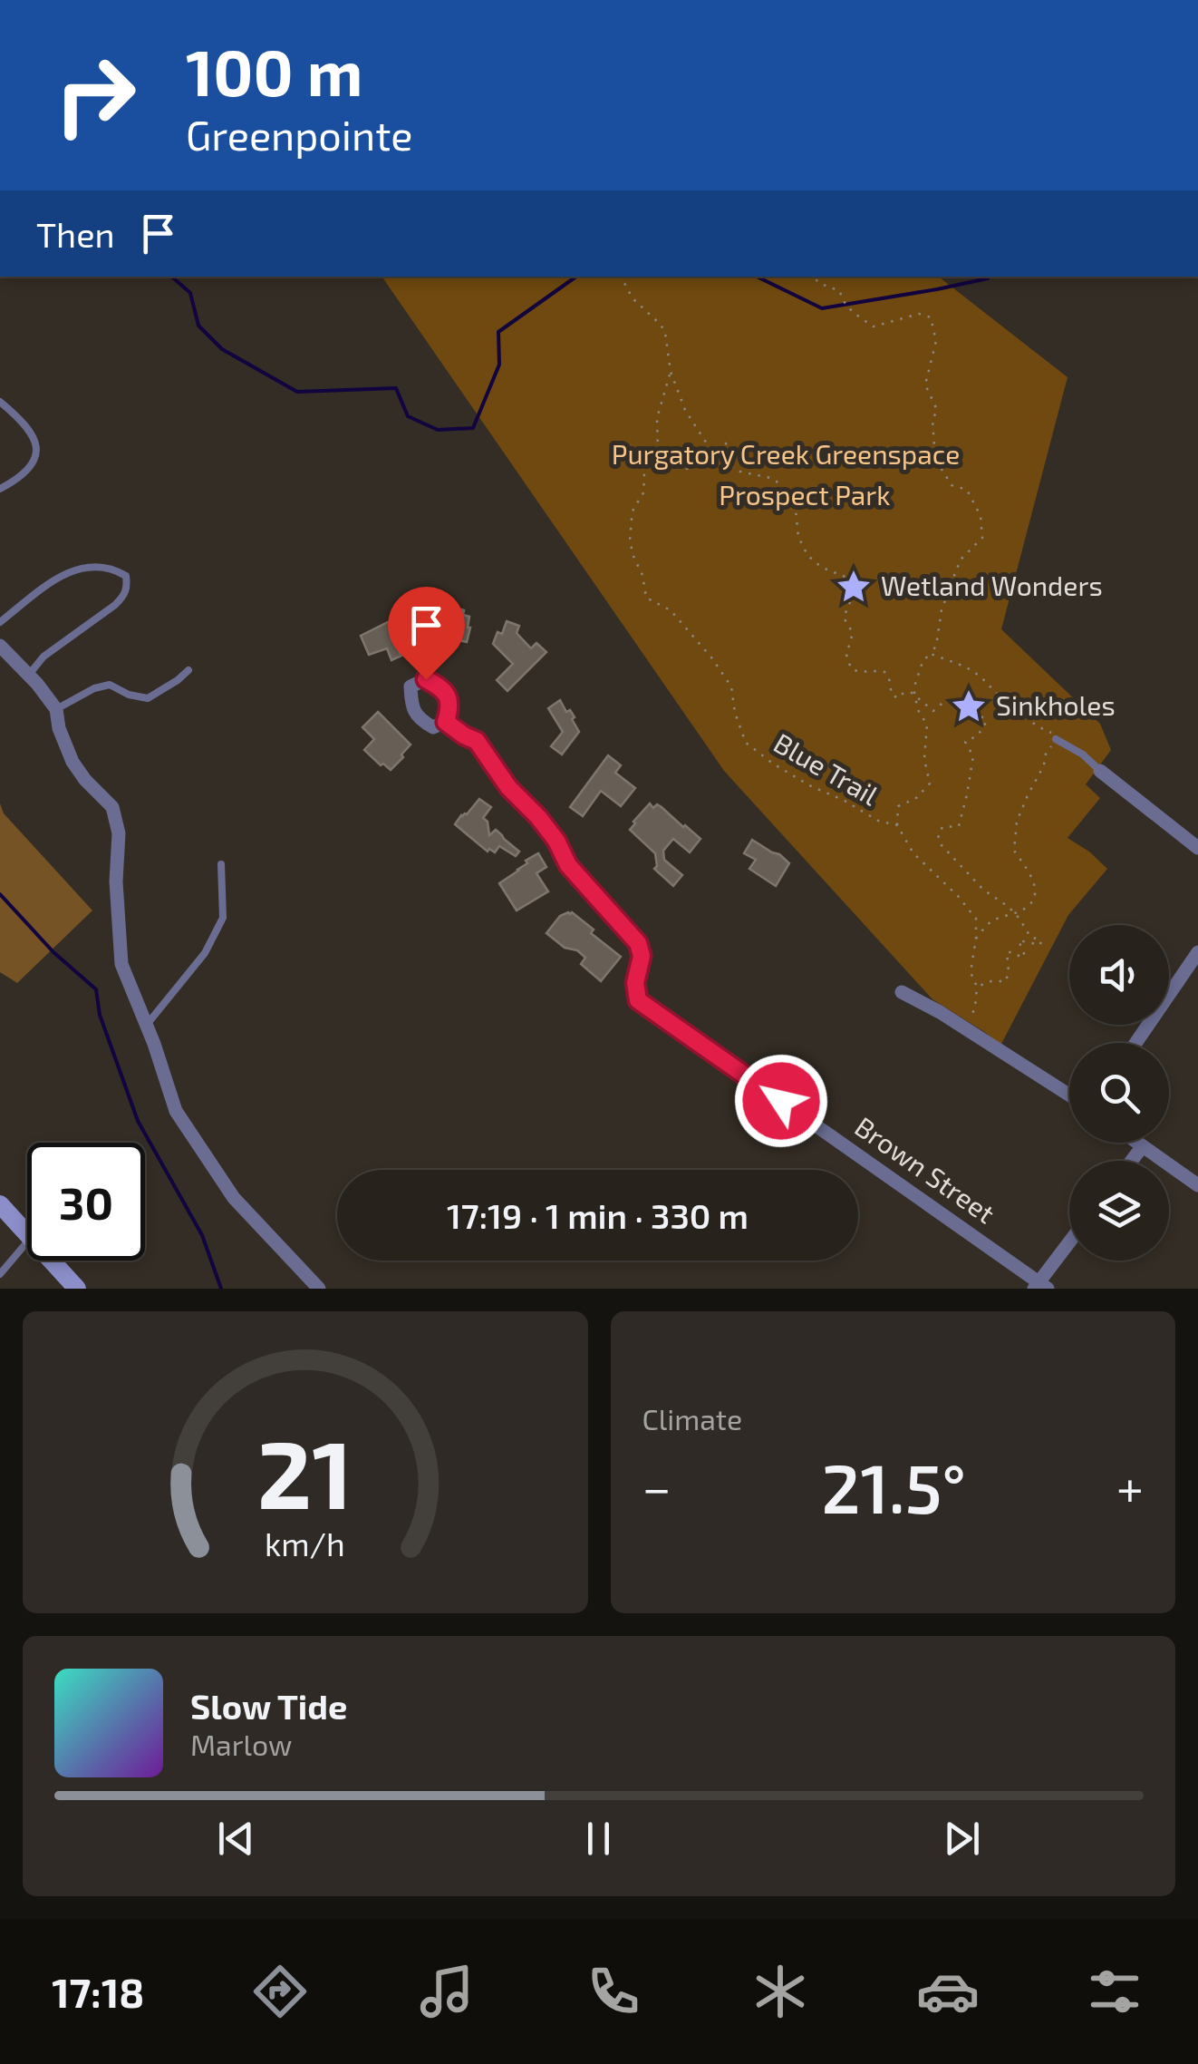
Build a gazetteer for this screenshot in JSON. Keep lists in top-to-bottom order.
{
  "streets": {
    "street": ["Brown Street"],
    "path": ["Blue Trail"]
  },
  "parks": ["Purgatory Creek Greenspace", "Prospect Park"],
  "places": {
    "place": ["Wetland Wonders", "Sinkholes"]
  },
  "page": {
    "turn": ["100 m", "Greenpointe"],
    "then": "Then",
    "limit": "30",
    "trip": "17:19 · 1 min · 330 m",
    "tile": "Climate",
    "heat": ["−", "21.5°", "+"],
    "song": ["Slow Tide", "Marlow"],
    "tabs": "17:18",
    "gauge": ["21", "km/h"]
  }
}
